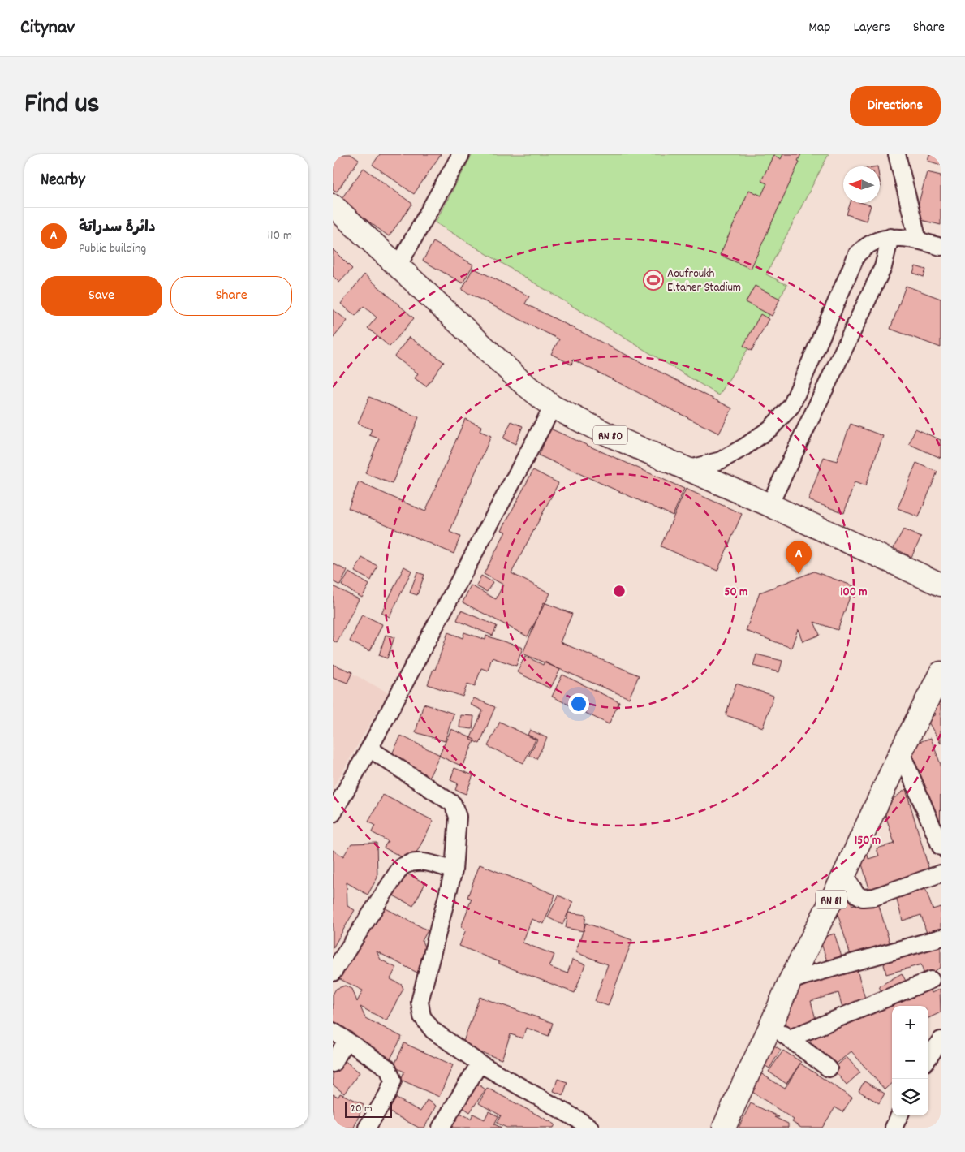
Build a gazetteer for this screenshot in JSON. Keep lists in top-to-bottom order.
{
  "streets": {
    "main road": ["RN 80", "RN 81"]
  },
  "places": {
    "sports": ["Aoufroukh Eltaher Stadium"]
  },
  "scale_bar": "20 m",
  "north": "left",
  "page": {
    "header": "Citynav",
    "nav": ["Map", "Layers", "Share"],
    "title": "Find us",
    "buttons": [
      "Directions",
      ["Save", "Share"]
    ],
    "heading": "Nearby",
    "list": [
      {
        "mark": "A",
        "name": "دائرة سدراتة",
        "note": "Public building",
        "value": "110 m"
      }
    ],
    "pins": "A",
    "map_buttons": ["+", "−"],
    "scale": "20 m"
  },
  "rings": ["50 m", "100 m", "150 m"]
}
